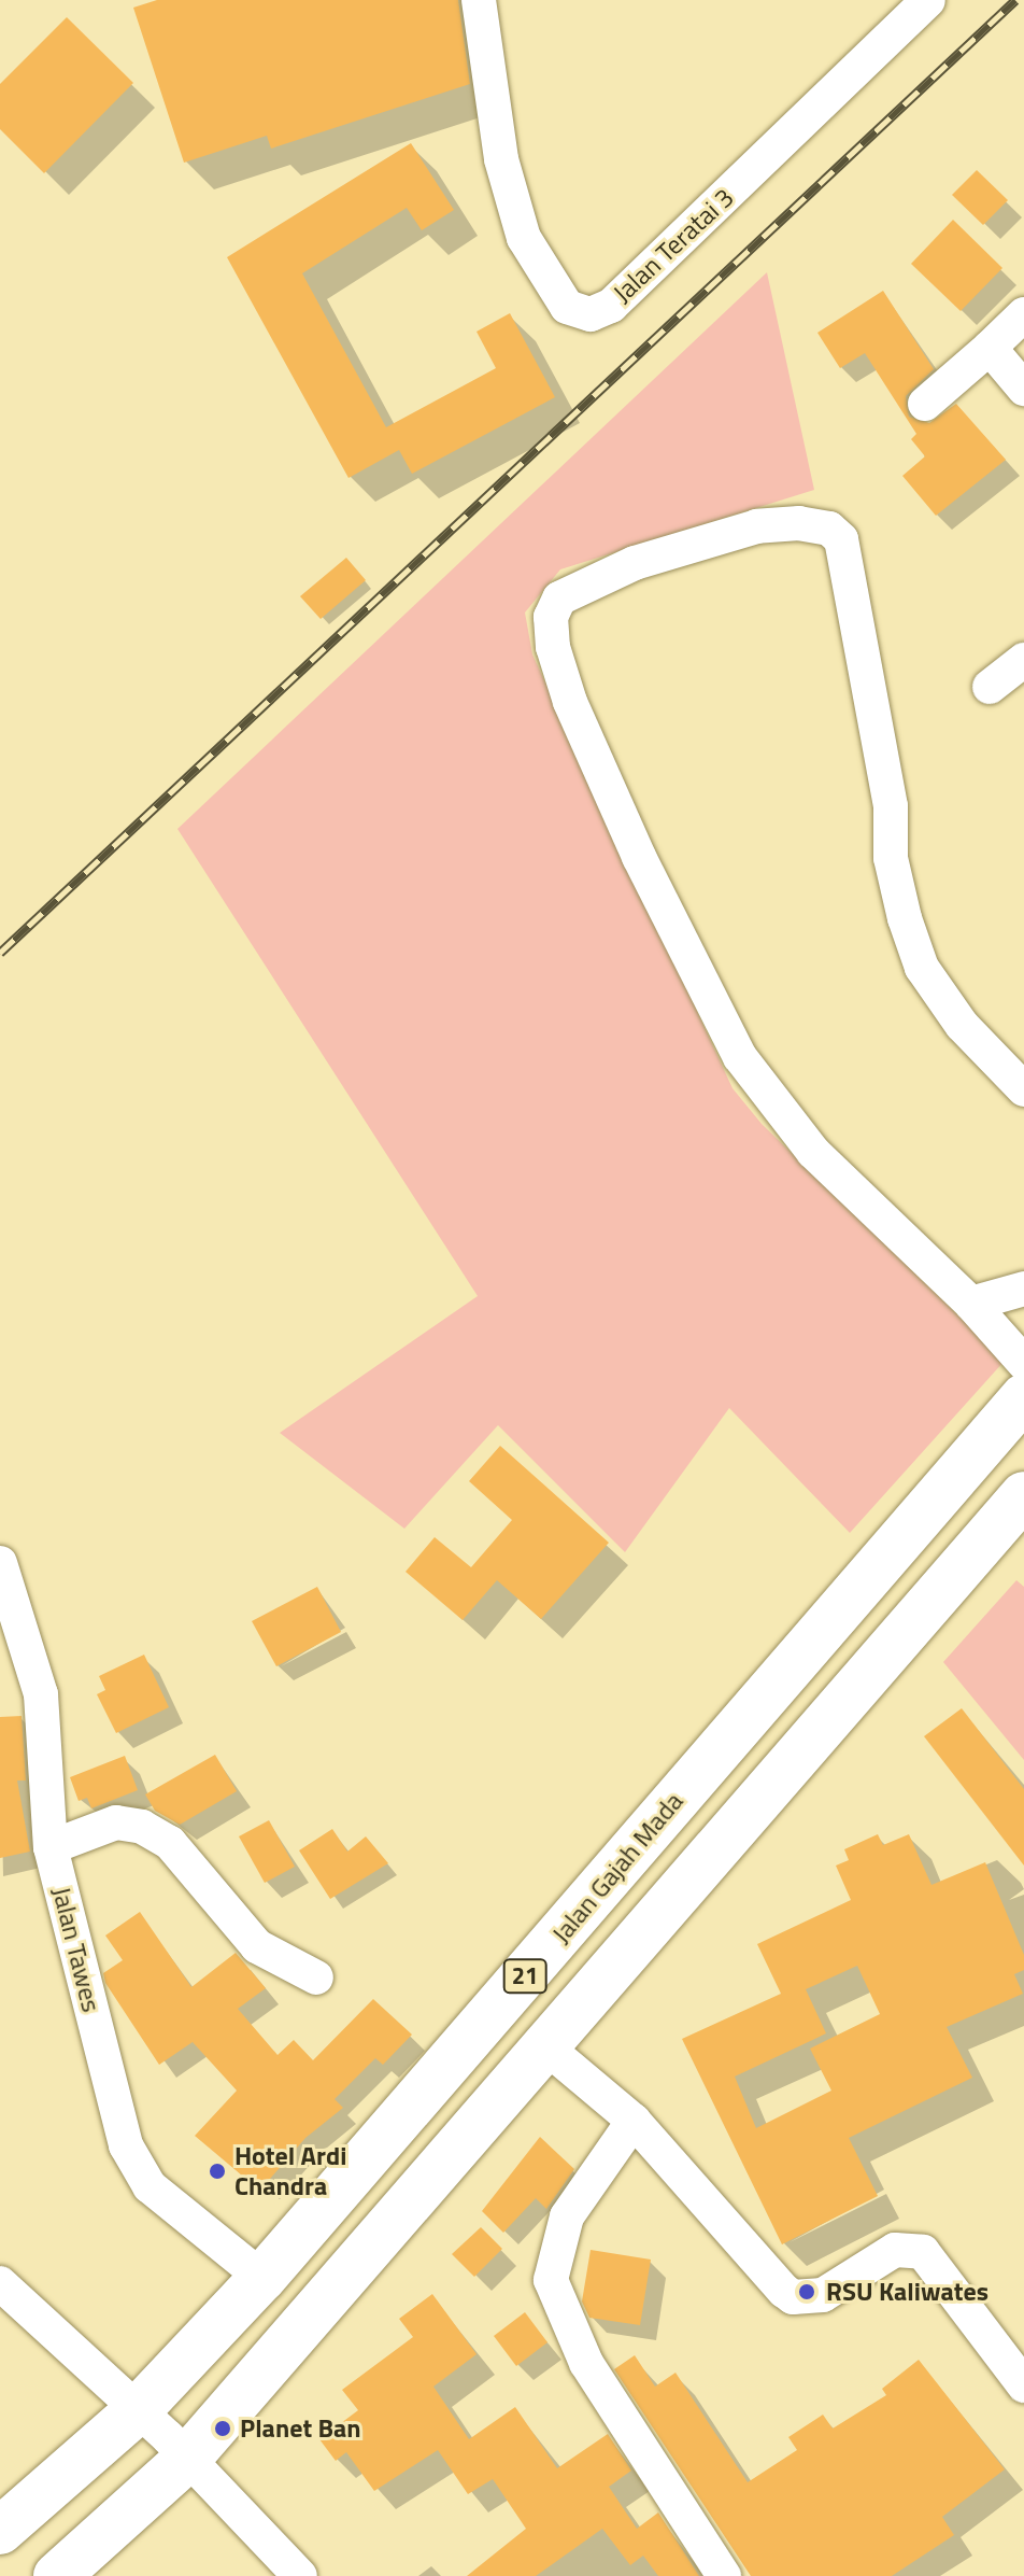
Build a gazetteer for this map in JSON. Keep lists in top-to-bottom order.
{
  "streets": {
    "highway": ["Jalan Gajah Mada", "21"],
    "street": ["Jalan Teratai 3", "Jalan Tawes"]
  },
  "crossings": [
    ["Jalan Gajah Mada", "Jalan Tawes"]
  ],
  "places": ["Hotel Ardi Chandra", "RSU Kaliwates", "Planet Ban"]
}
